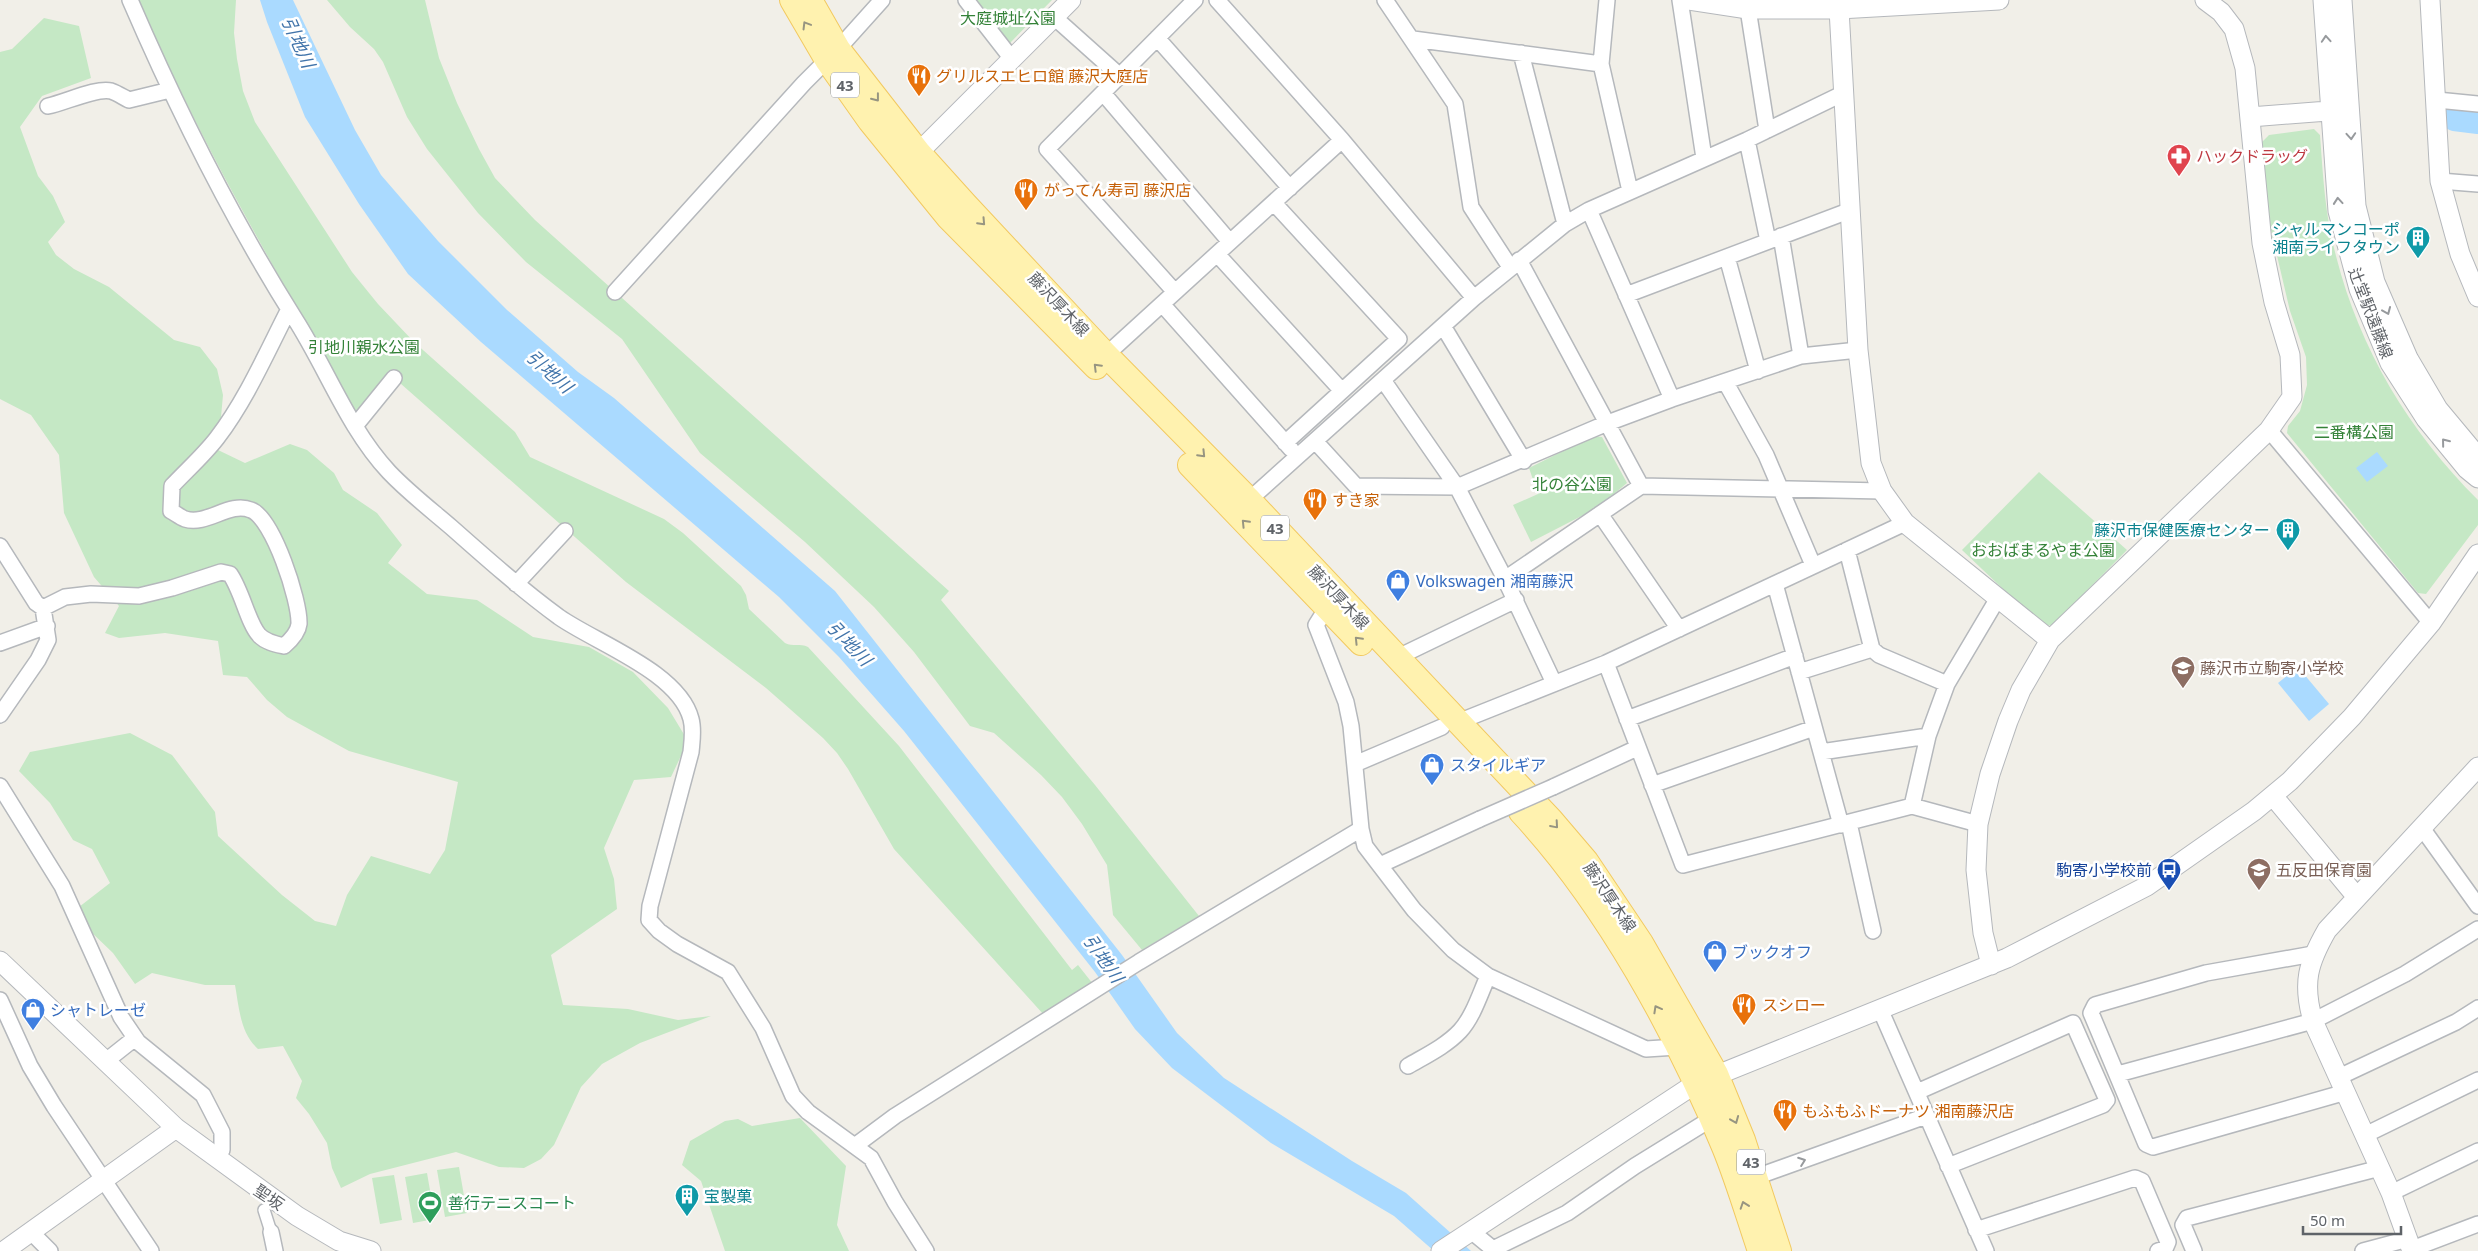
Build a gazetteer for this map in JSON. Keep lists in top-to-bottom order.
{
  "streets": {
    "main road": ["43", "藤沢厚木線"],
    "street": ["辻堂駅遠藤線", "聖坂"]
  },
  "water": ["引地川"],
  "parks": [
    "大庭城址公園",
    "引地川親水公園",
    "二番構公園",
    "北の谷公園",
    "おおばまるやま公園"
  ],
  "places": {
    "restaurant": [
      "グリルスエヒロ館 藤沢大庭店",
      "がってん寿司 藤沢店",
      "すき家",
      "スシロー",
      "もふもふドーナツ 湘南藤沢店"
    ],
    "pharmacy": ["ハックドラッグ"],
    "building": ["シャルマンコーポ 湘南ライフタウン", "藤沢市保健医療センター", "宝製菓"],
    "shop": [
      "Volkswagen 湘南藤沢",
      "スタイルギア",
      "ブックオフ",
      "シャトレーゼ"
    ],
    "school or university": ["藤沢市立駒寄小学校", "五反田保育園"],
    "bus stop": ["駒寄小学校前"],
    "sports": ["善行テニスコート"]
  },
  "scale_bar": "50 m"
}
